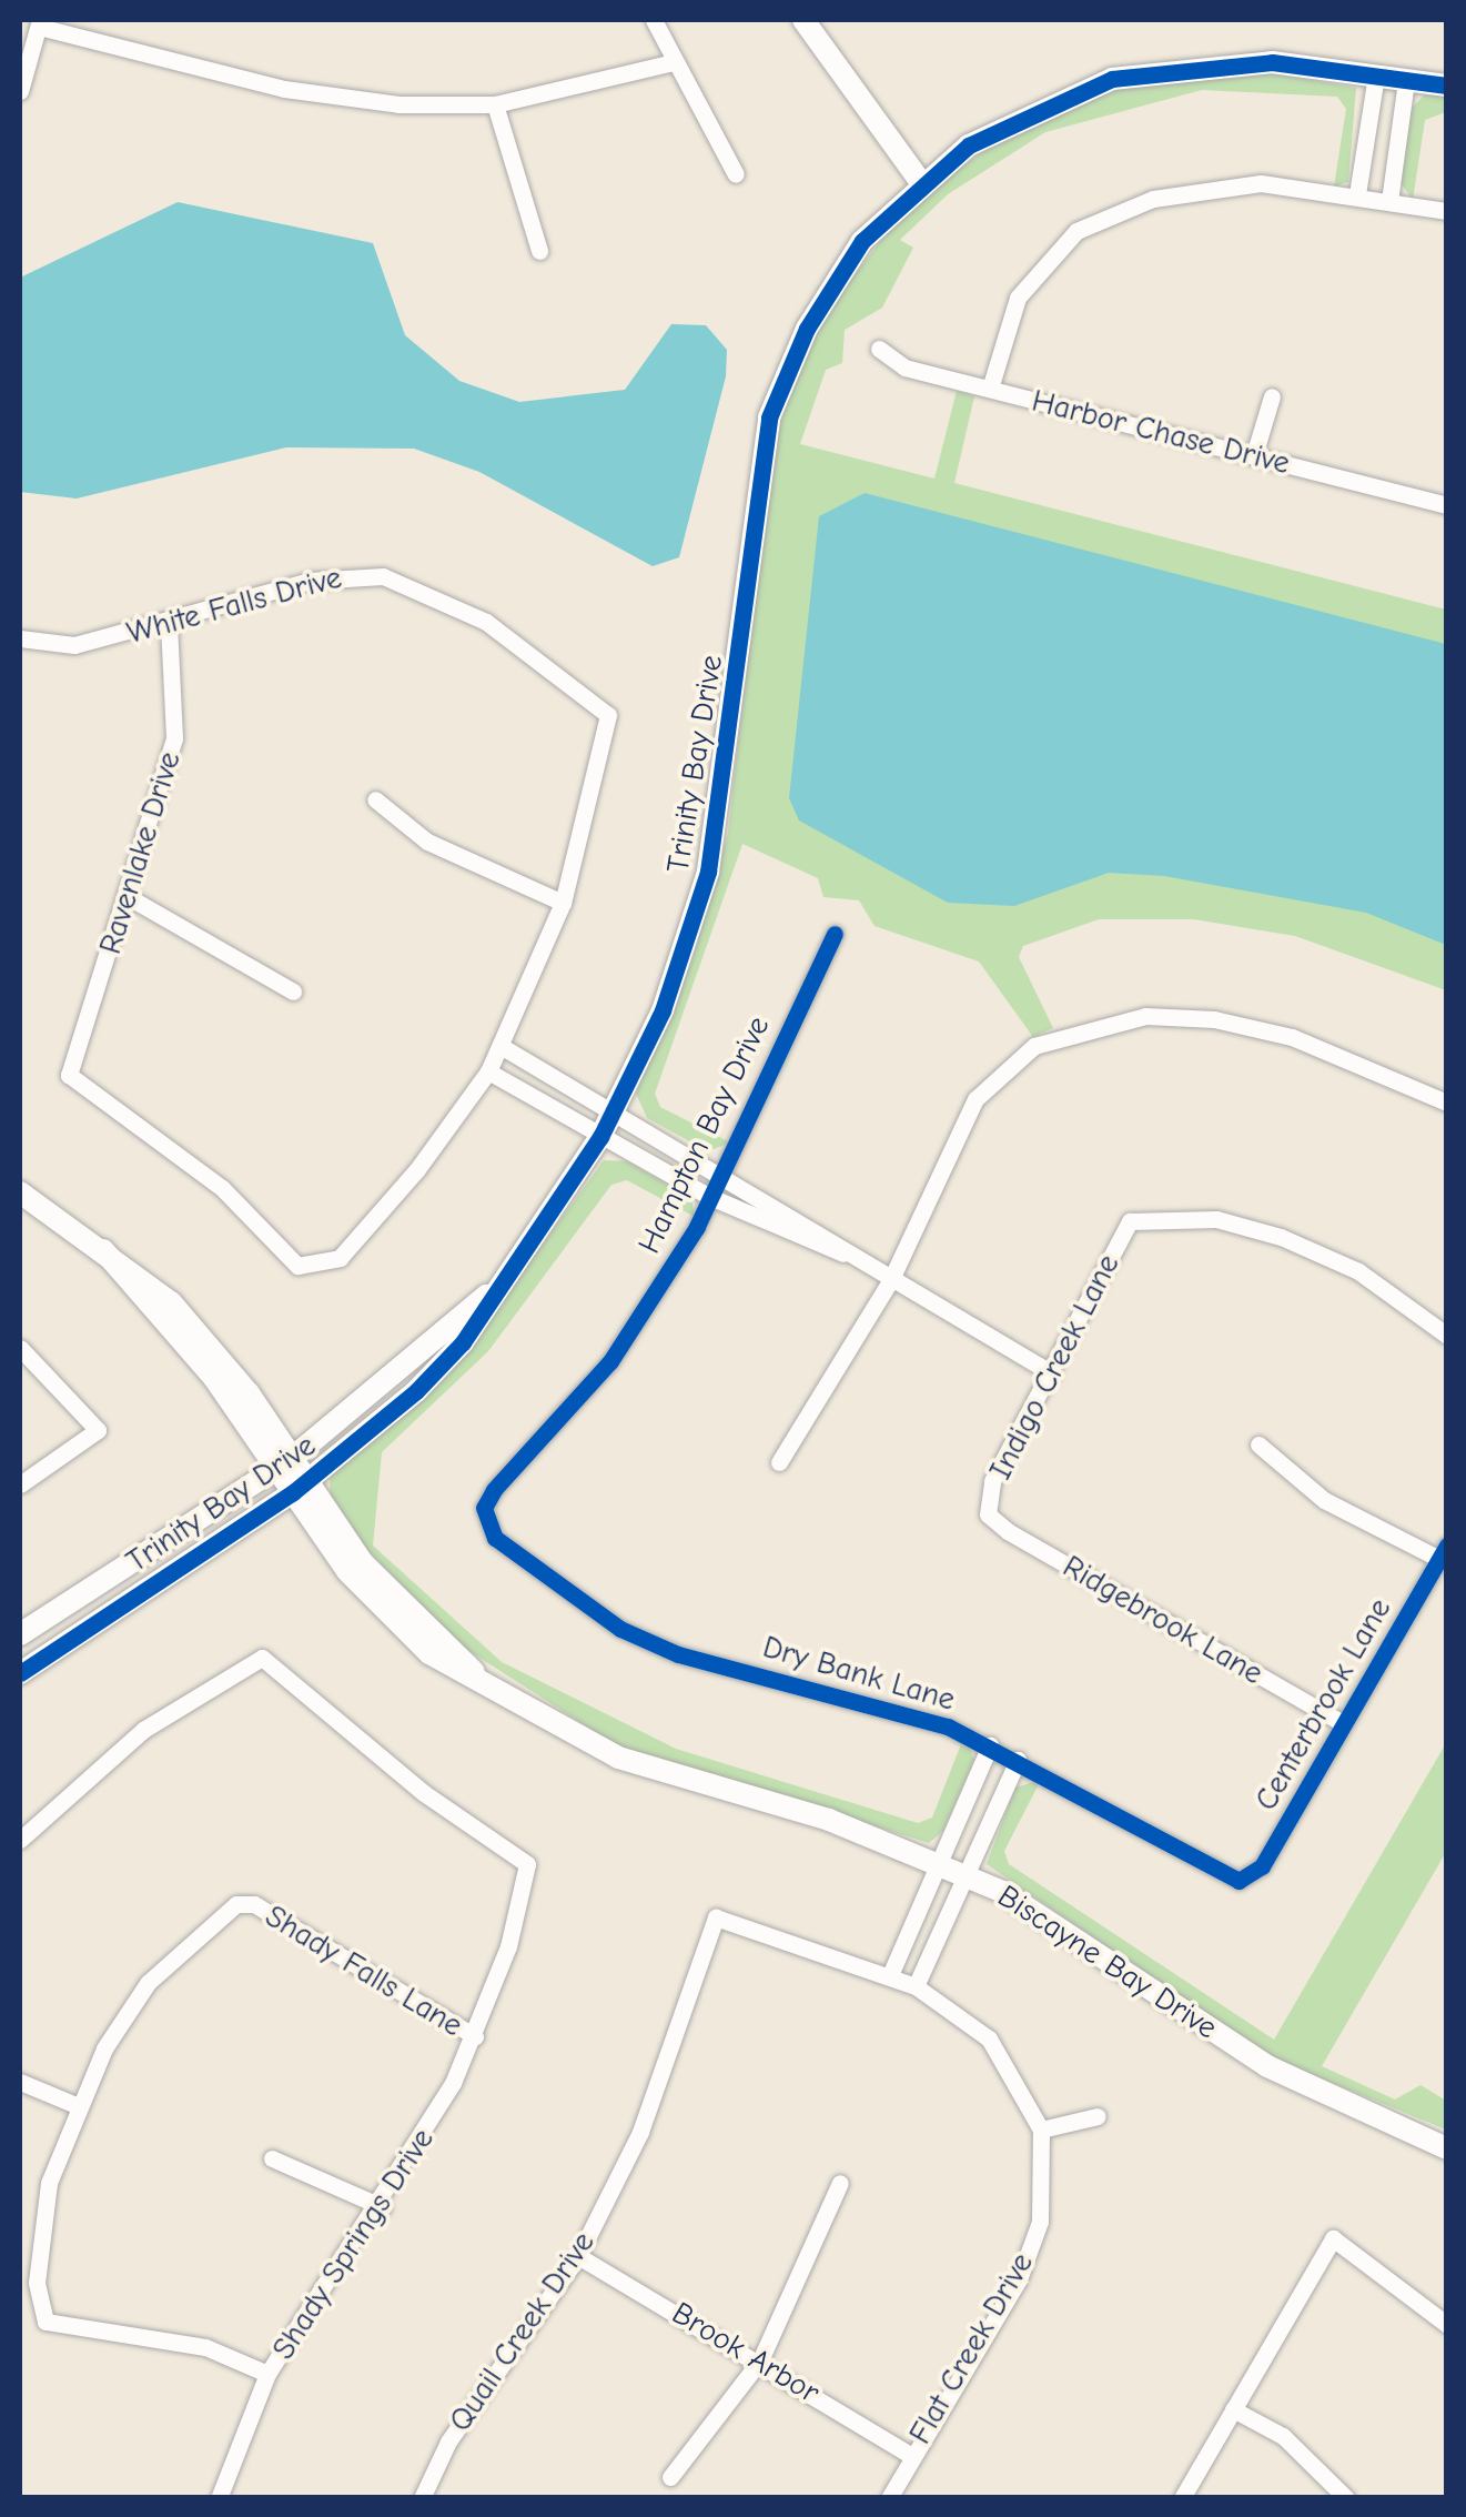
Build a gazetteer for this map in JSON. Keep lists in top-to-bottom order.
{
  "streets": {
    "street": [
      "Harbor Chase Drive",
      "White Falls Drive",
      "Trinity Bay Drive",
      "Ravenlake Drive",
      "Hampton Bay Drive",
      "Indigo Creek Lane",
      "Ridgebrook Lane",
      "Dry Bank Lane",
      "Centerbrook Lane",
      "Biscayne Bay Drive",
      "Shady Falls Lane",
      "Shady Springs Drive",
      "Quail Creek Drive",
      "Flat Creek Drive",
      "Brook Arbor"
    ]
  },
  "crossings": [
    ["White Falls Drive", "Ravenlake Drive"],
    ["Trinity Bay Drive", "Biscayne Bay Drive"],
    ["Hampton Bay Drive", "Dry Bank Lane"],
    ["Indigo Creek Lane", "Ridgebrook Lane"],
    ["Ridgebrook Lane", "Centerbrook Lane"],
    ["Dry Bank Lane", "Centerbrook Lane"],
    ["Shady Falls Lane", "Shady Springs Drive"],
    ["Quail Creek Drive", "Brook Arbor"],
    ["Flat Creek Drive", "Brook Arbor"]
  ]
}
